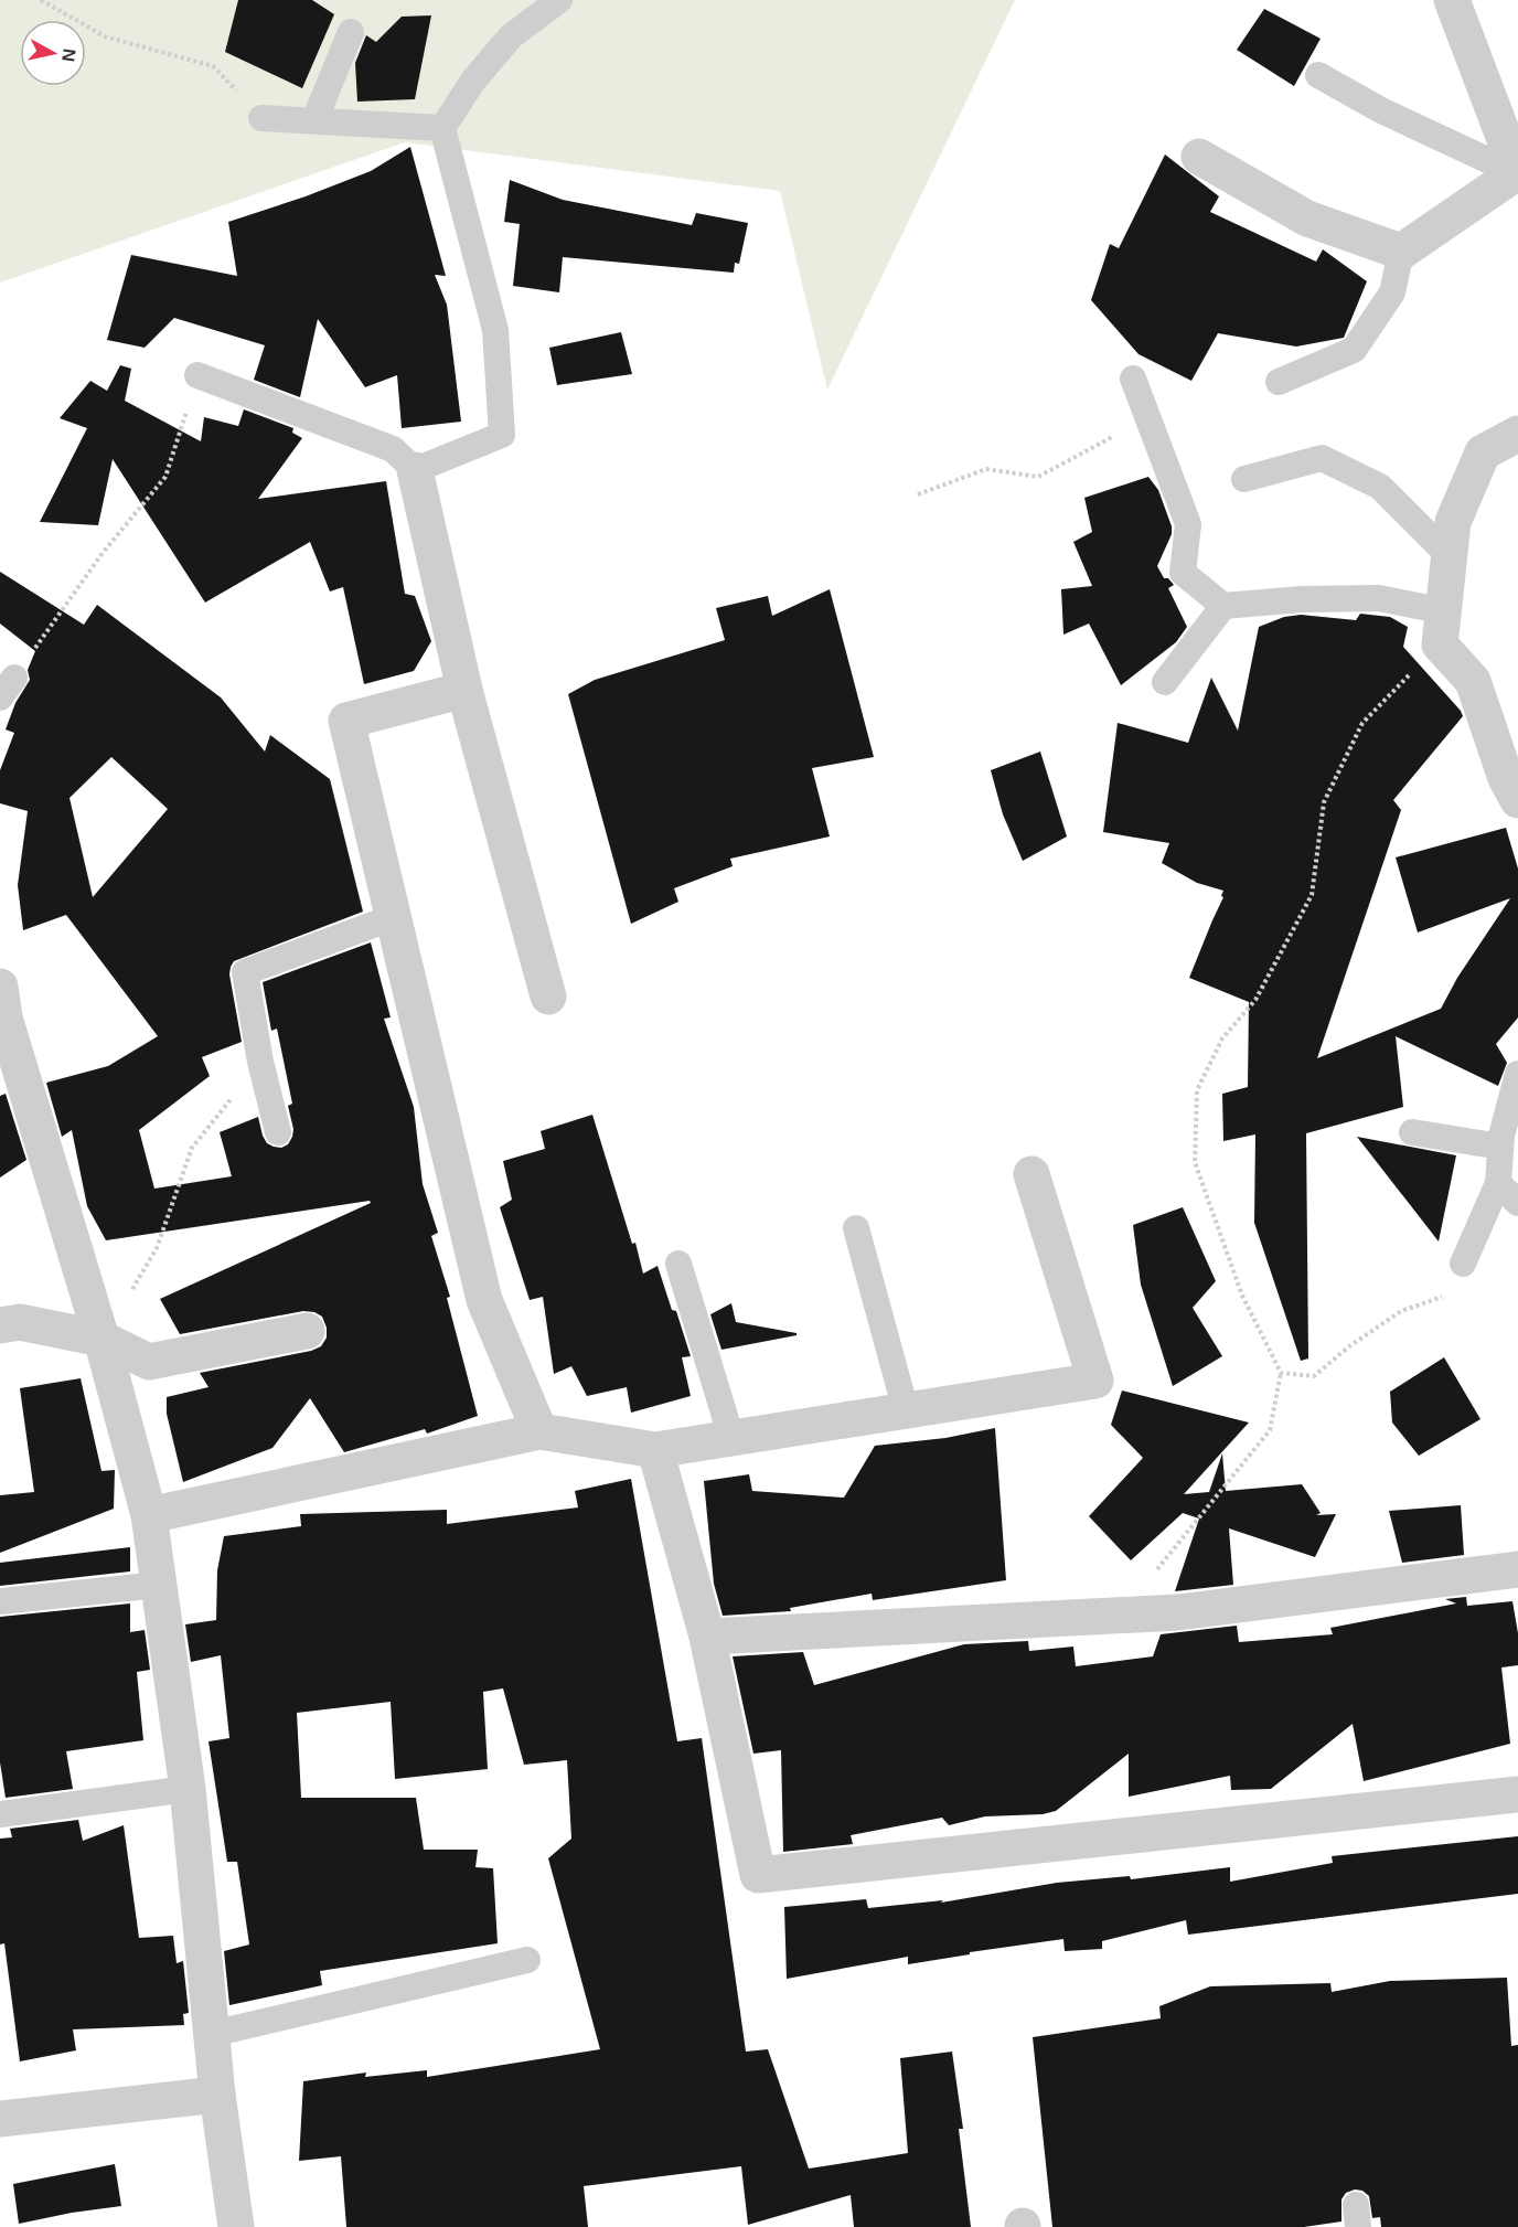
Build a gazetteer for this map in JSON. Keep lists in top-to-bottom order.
{
  "north": "right"
}
